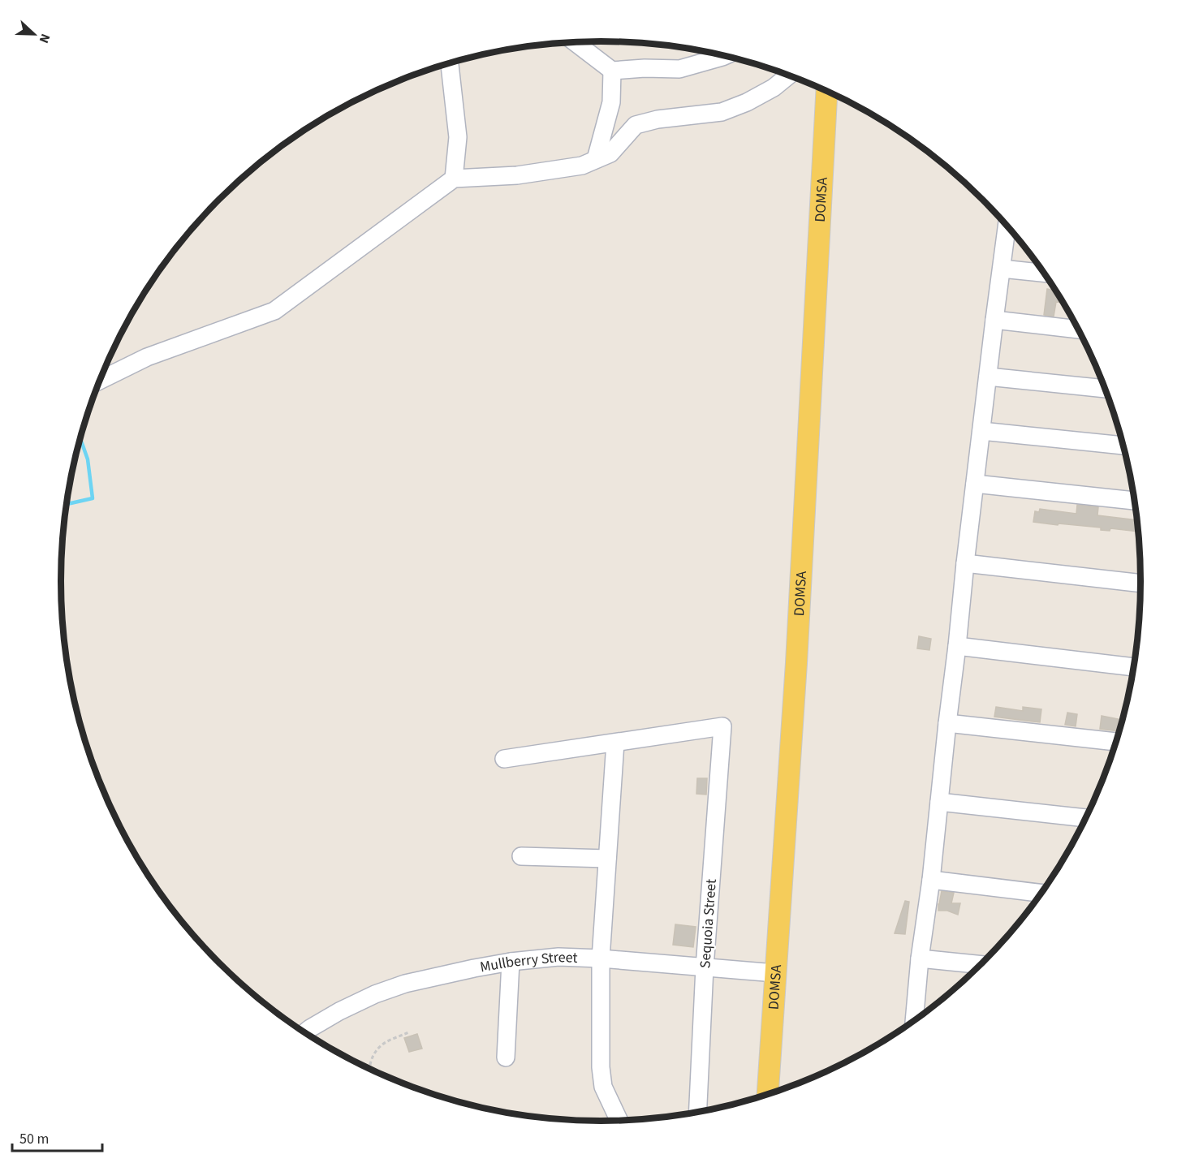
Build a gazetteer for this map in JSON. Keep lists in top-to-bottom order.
{
  "streets": {
    "main road": ["DOMSA"],
    "street": ["Sequoia Street", "Mullberry Street"]
  },
  "crossings": [
    ["DOMSA", "Mullberry Street"],
    ["Sequoia Street", "Mullberry Street"]
  ],
  "scale_bar": "50 m",
  "north": "right"
}
